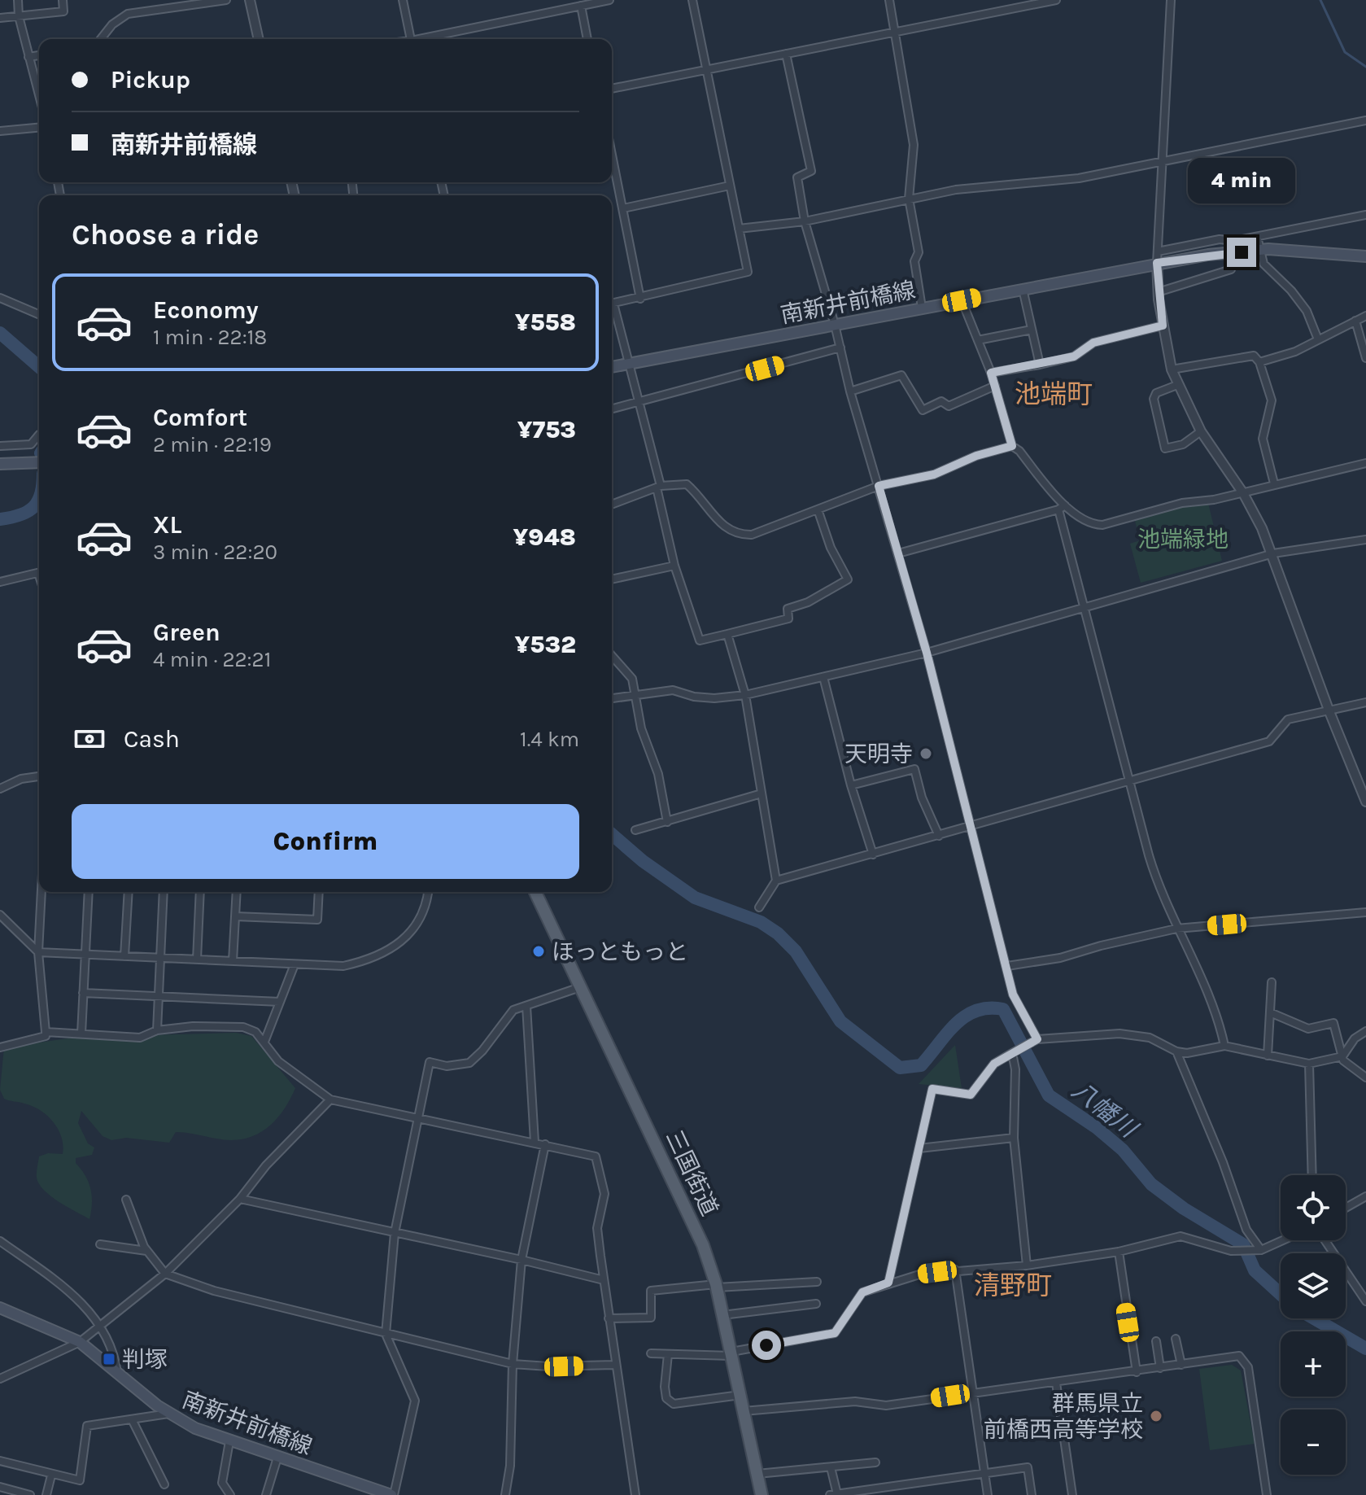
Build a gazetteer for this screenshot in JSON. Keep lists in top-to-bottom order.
{
  "streets": {
    "main road": ["南新井前橋線", "三国街道"]
  },
  "districts": ["池端町", "清野町"],
  "water": ["八幡川"],
  "parks": ["池端緑地"],
  "places": {
    "other": ["天明寺", "ほっともっと", "群馬県立 前橋西高等学校"],
    "transit": ["判塚"]
  },
  "page": {
    "banner": ["Pickup", "南新井前橋線"],
    "bubble": "4 min",
    "heading": "Choose a ride",
    "list": [
      {
        "name": "Economy",
        "note": "1 min · 22:18",
        "value": "¥558"
      },
      {
        "name": "Comfort",
        "note": "2 min · 22:19",
        "value": "¥753"
      },
      {
        "name": "XL",
        "note": "3 min · 22:20",
        "value": "¥948"
      },
      {
        "name": "Green",
        "note": "4 min · 22:21",
        "value": "¥532"
      }
    ],
    "pay": ["Cash", "1.4 km"],
    "buttons": "Confirm",
    "map_buttons": ["+", "−"]
  }
}
